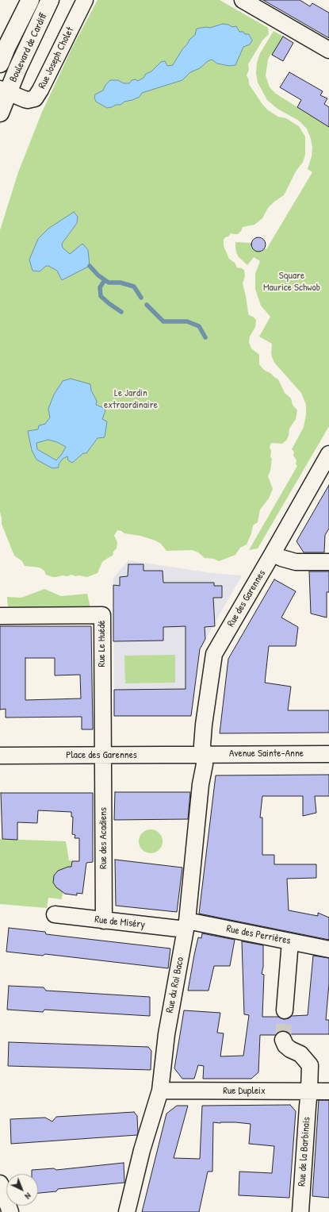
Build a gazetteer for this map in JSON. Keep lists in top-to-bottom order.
{
  "streets": {
    "main road": ["Boulevard de Cardiff"],
    "street": [
      "Rue Joseph Cholet",
      "Rue des Garennes",
      "Rue Le Huédé",
      "Avenue Sainte-Anne",
      "Place des Garennes",
      "Rue des Acadiens",
      "Rue de Miséry",
      "Rue des Perrières",
      "Rue du Roi Baco",
      "Rue Dupleix",
      "Rue de la Barbinais"
    ]
  },
  "crossings": [
    ["Boulevard de Cardiff", "Rue Joseph Cholet"],
    ["Rue des Garennes", "Avenue Sainte-Anne"],
    ["Rue des Garennes", "Place des Garennes"],
    ["Rue des Garennes", "Rue du Roi Baco"],
    ["Rue Le Huédé", "Place des Garennes"],
    ["Rue Le Huédé", "Rue des Acadiens"],
    ["Avenue Sainte-Anne", "Place des Garennes"],
    ["Avenue Sainte-Anne", "Rue du Roi Baco"],
    ["Place des Garennes", "Rue des Acadiens"],
    ["Place des Garennes", "Rue du Roi Baco"],
    ["Rue des Acadiens", "Rue de Miséry"],
    ["Rue de Miséry", "Rue des Perrières"],
    ["Rue de Miséry", "Rue du Roi Baco"],
    ["Rue des Perrières", "Rue du Roi Baco"],
    ["Rue du Roi Baco", "Rue Dupleix"],
    ["Rue Dupleix", "Rue de la Barbinais"]
  ],
  "parks": ["Square Maurice Schwob", "Le Jardin extraordinaire"],
  "north": "bottom right"
}
